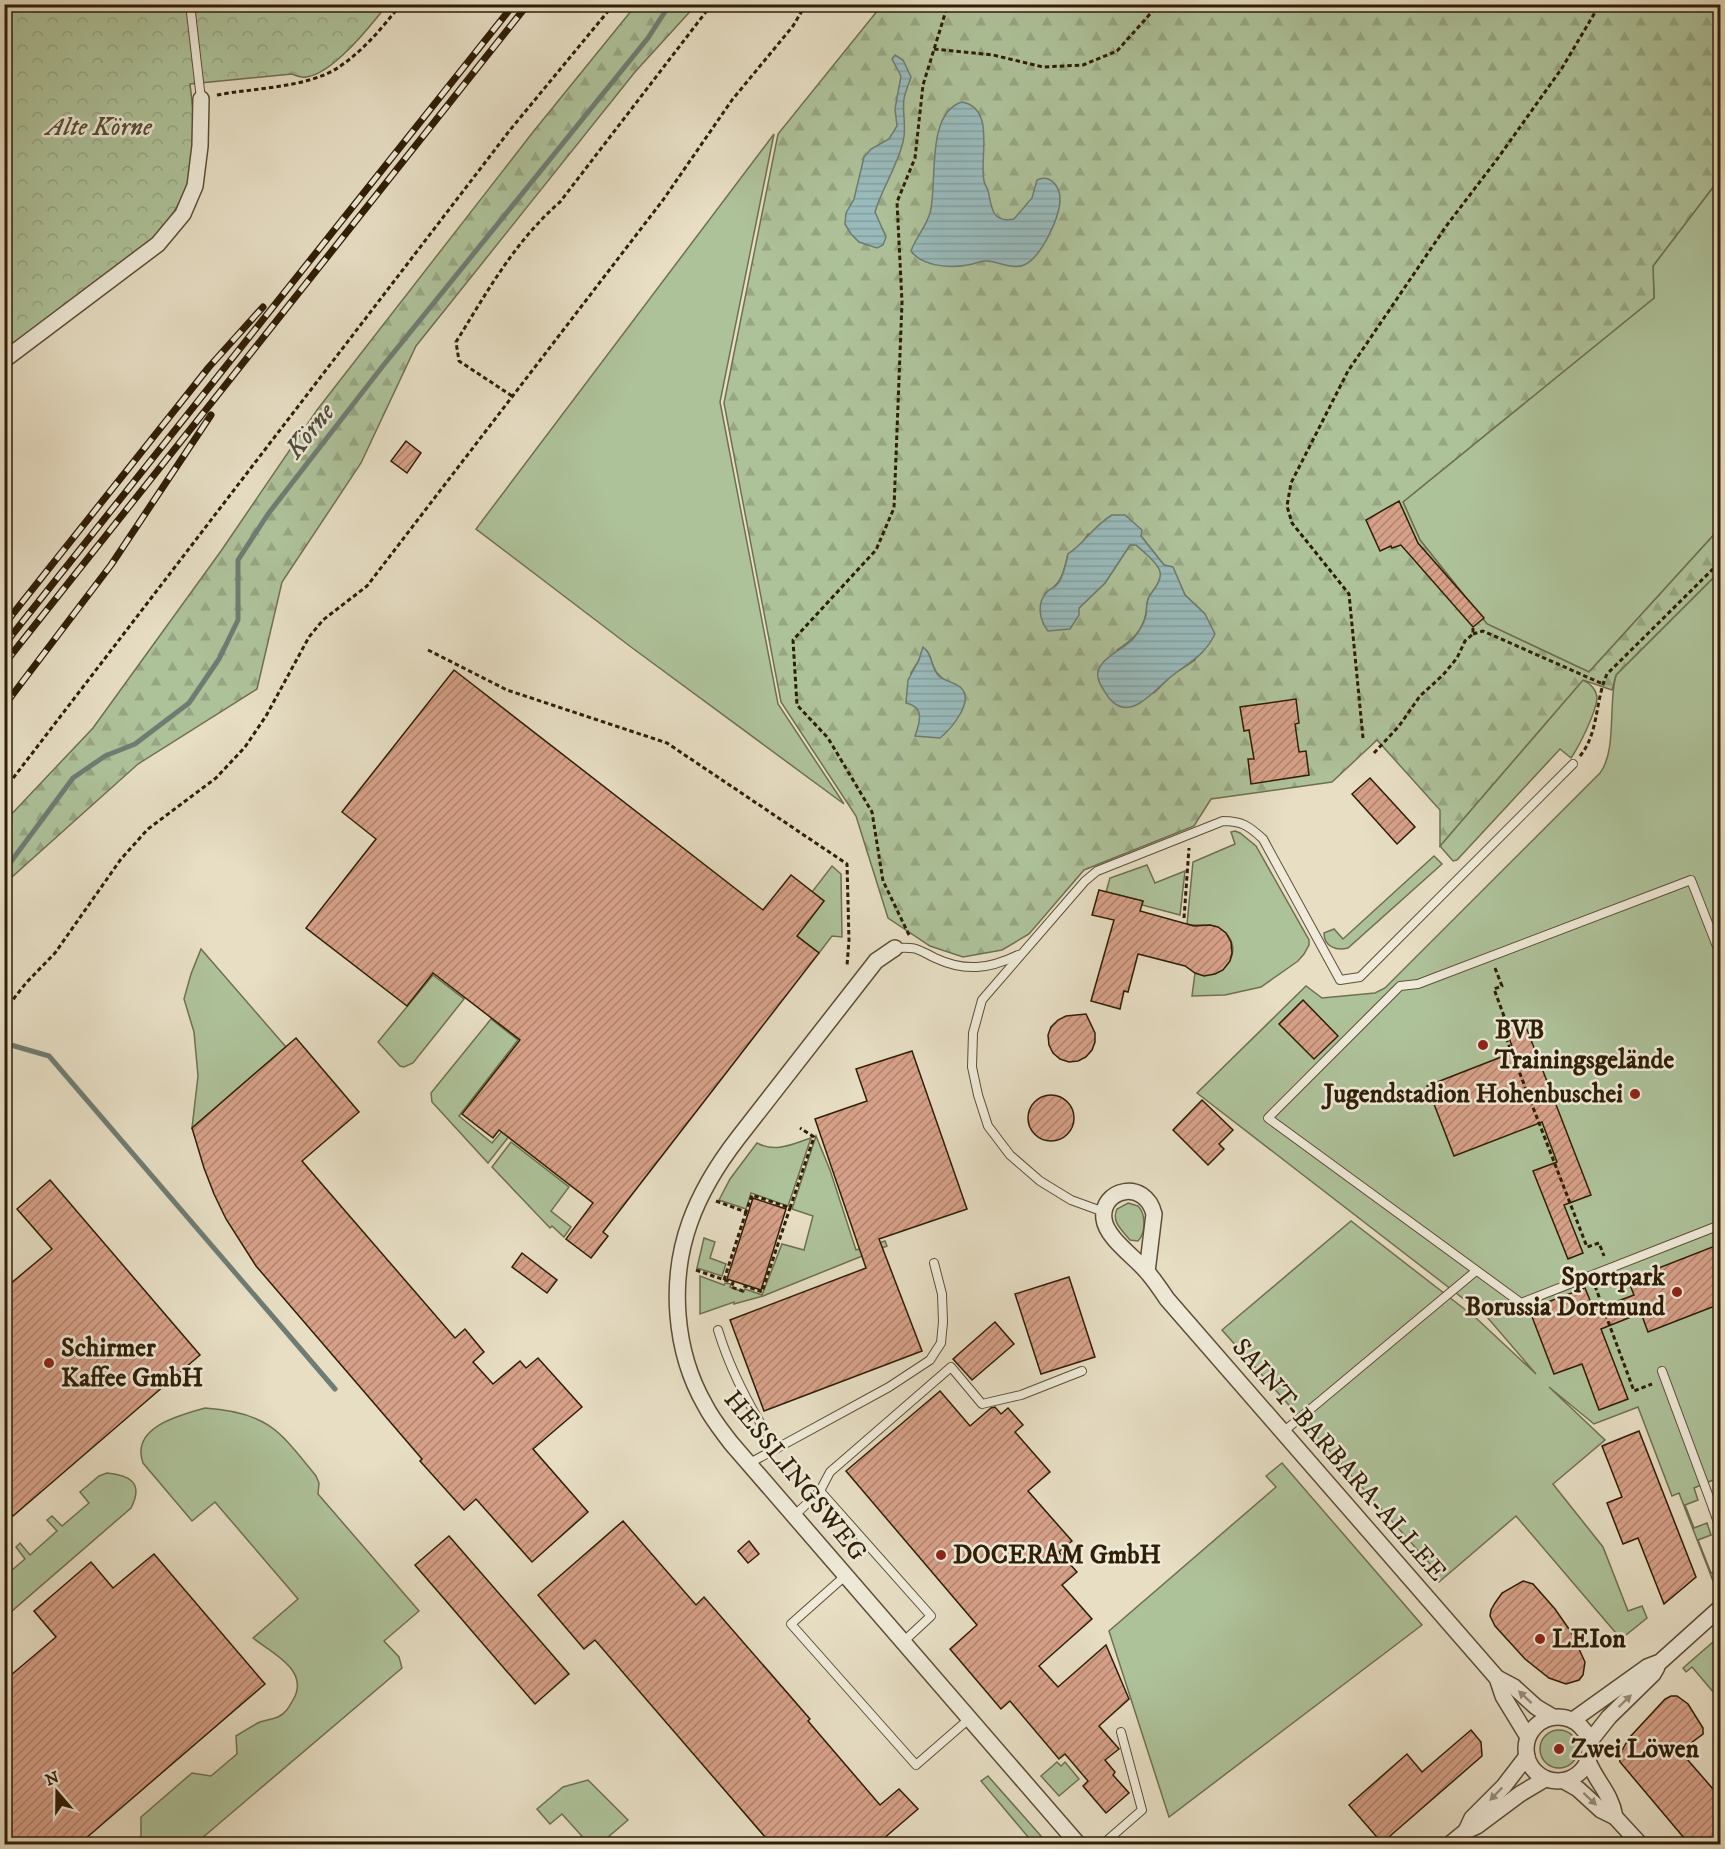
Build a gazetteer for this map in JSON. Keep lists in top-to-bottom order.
{
  "streets": {
    "street": ["SAINT-BARBARA-ALLEE", "HESSLINGSWEG"]
  },
  "water": ["Körne"],
  "parks": ["Alte Körne"],
  "places": [
    "BVB Trainingsgelände",
    "Jugendstadion Hohenbuschei",
    "Sportpark Borussia Dortmund",
    "Schirmer Kaffee GmbH",
    "DOCERAM GmbH",
    "LEIon",
    "Zwei Löwen"
  ],
  "north": "top"
}
